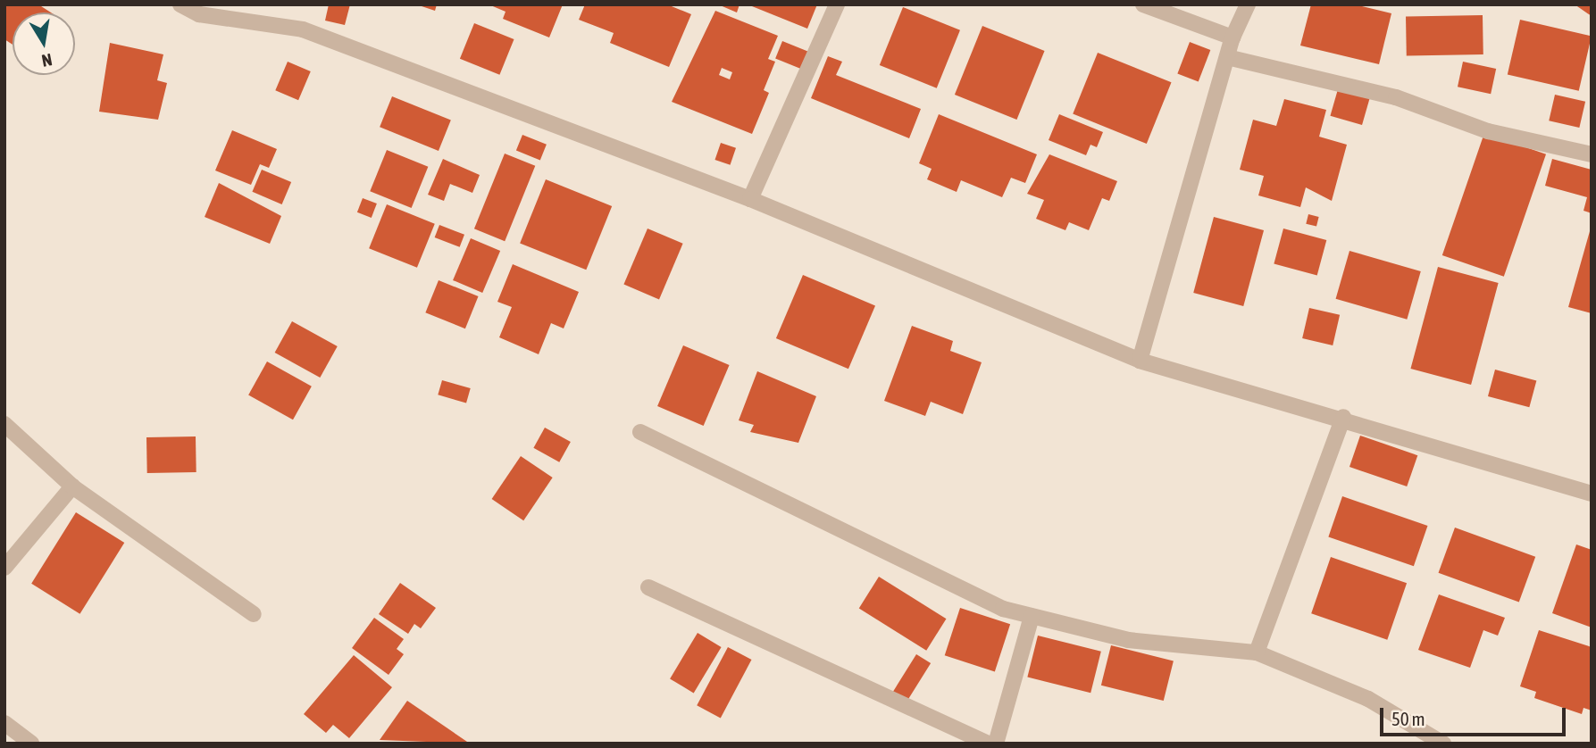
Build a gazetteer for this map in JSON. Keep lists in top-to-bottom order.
{
  "scale_bar": "50 m",
  "north": "bottom"
}
